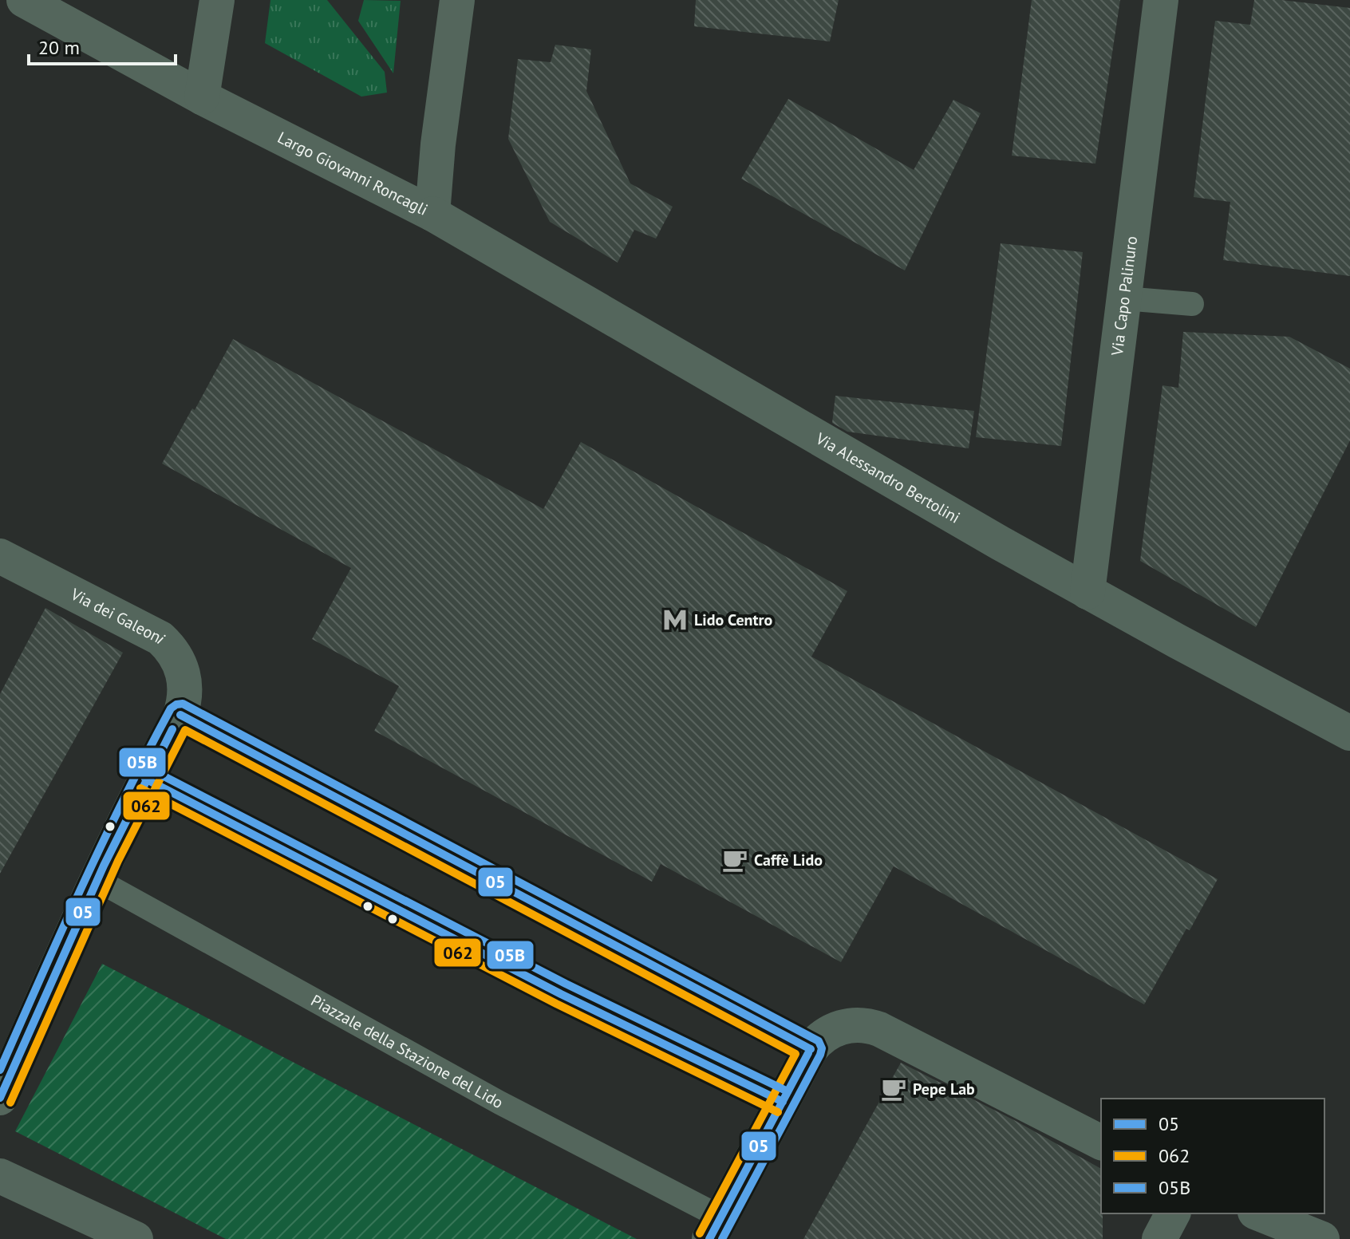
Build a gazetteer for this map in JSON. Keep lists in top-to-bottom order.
{
  "streets": {
    "street": [
      "Largo Giovanni Roncagli",
      "Via Capo Palinuro",
      "Via Alessandro Bertolini",
      "Via dei Galeoni",
      "Piazzale della Stazione del Lido"
    ]
  },
  "crossings": [
    ["Largo Giovanni Roncagli", "Via Alessandro Bertolini"],
    ["Via Capo Palinuro", "Via Alessandro Bertolini"]
  ],
  "places": {
    "metro station": ["Lido Centro"],
    "cafe": ["Caffè Lido", "Pepe Lab"]
  },
  "lines": ["transit line 05B", "transit line 05", "transit line 062"],
  "legend": ["05", "062", "05B"],
  "scale_bar": "20 m"
}
